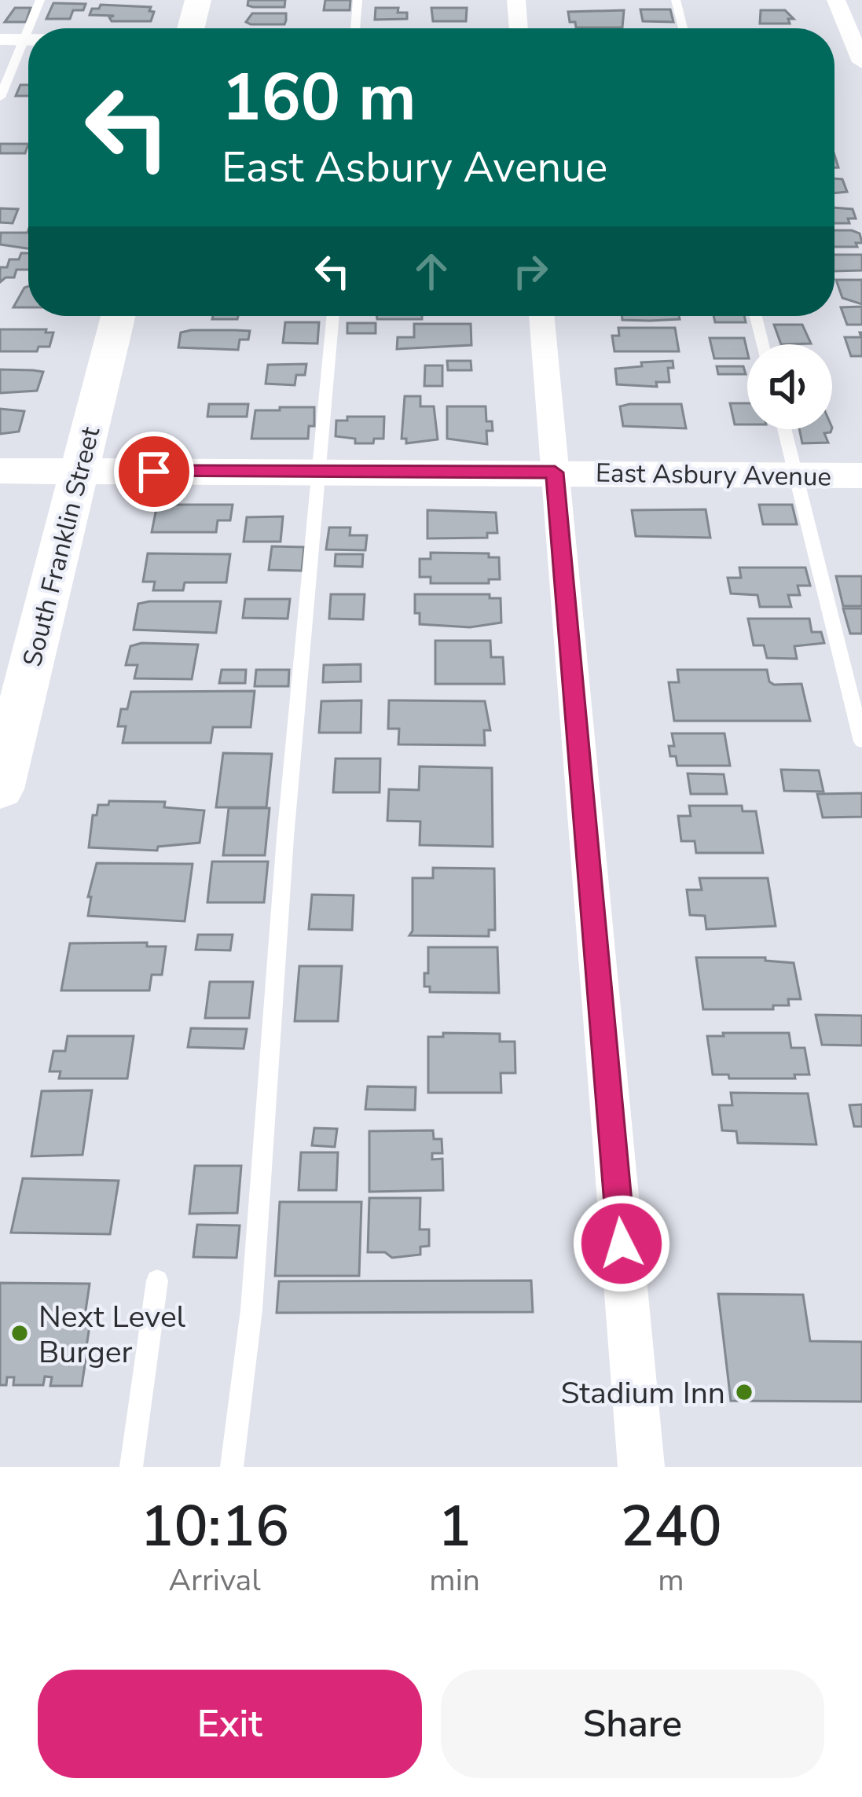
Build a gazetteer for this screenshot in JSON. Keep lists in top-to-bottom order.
{
  "streets": {
    "street": ["East Asbury Avenue", "South Franklin Street"]
  },
  "crossings": [
    ["East Asbury Avenue", "South Franklin Street"]
  ],
  "places": ["Next Level Burger", "Stadium Inn"],
  "page": {
    "turn": ["160 m", "East Asbury Avenue"],
    "eta": [
      "10:16",
      "Arrival",
      "1",
      "min",
      "240",
      "m"
    ],
    "buttons": ["Exit", "Share"]
  }
}
